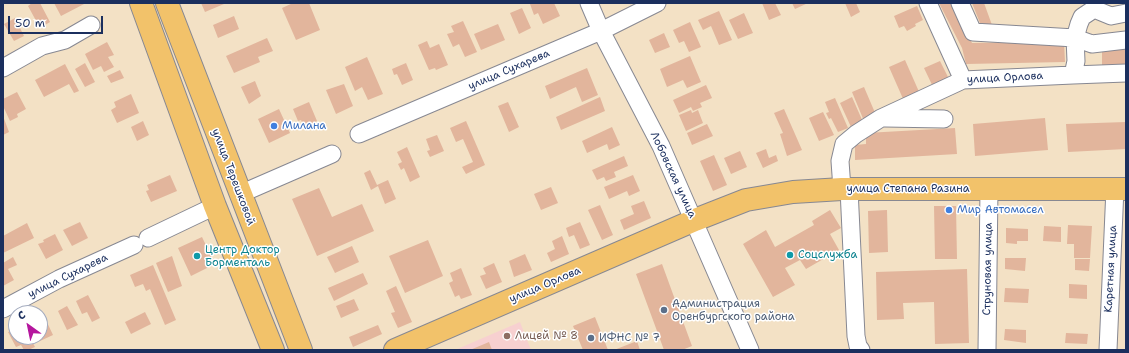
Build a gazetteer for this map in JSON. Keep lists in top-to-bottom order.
{
  "streets": {
    "main road": ["улица Орлова", "улица Терешковой", "улица Степана Разина"],
    "street": [
      "улица Сухарева",
      "Лобовская улица",
      "Струновая улица",
      "Каретная улица"
    ]
  },
  "crossings": [
    ["улица Сухарева", "Лобовская улица"],
    ["улица Орлова", "Лобовская улица"],
    ["улица Орлова", "улица Степана Разина"],
    ["Лобовская улица", "улица Степана Разина"],
    ["улица Степана Разина", "Струновая улица"],
    ["улица Степана Разина", "Каретная улица"]
  ],
  "places": [
    "Милана",
    "Мир Автомасел",
    "Соцслужба",
    "Центр Доктор Борменталь",
    "Администрация Оренбургского района",
    "Лицей № 8",
    "ИФНС № 7"
  ],
  "scale_bar": "50 m",
  "north": "top left"
}
